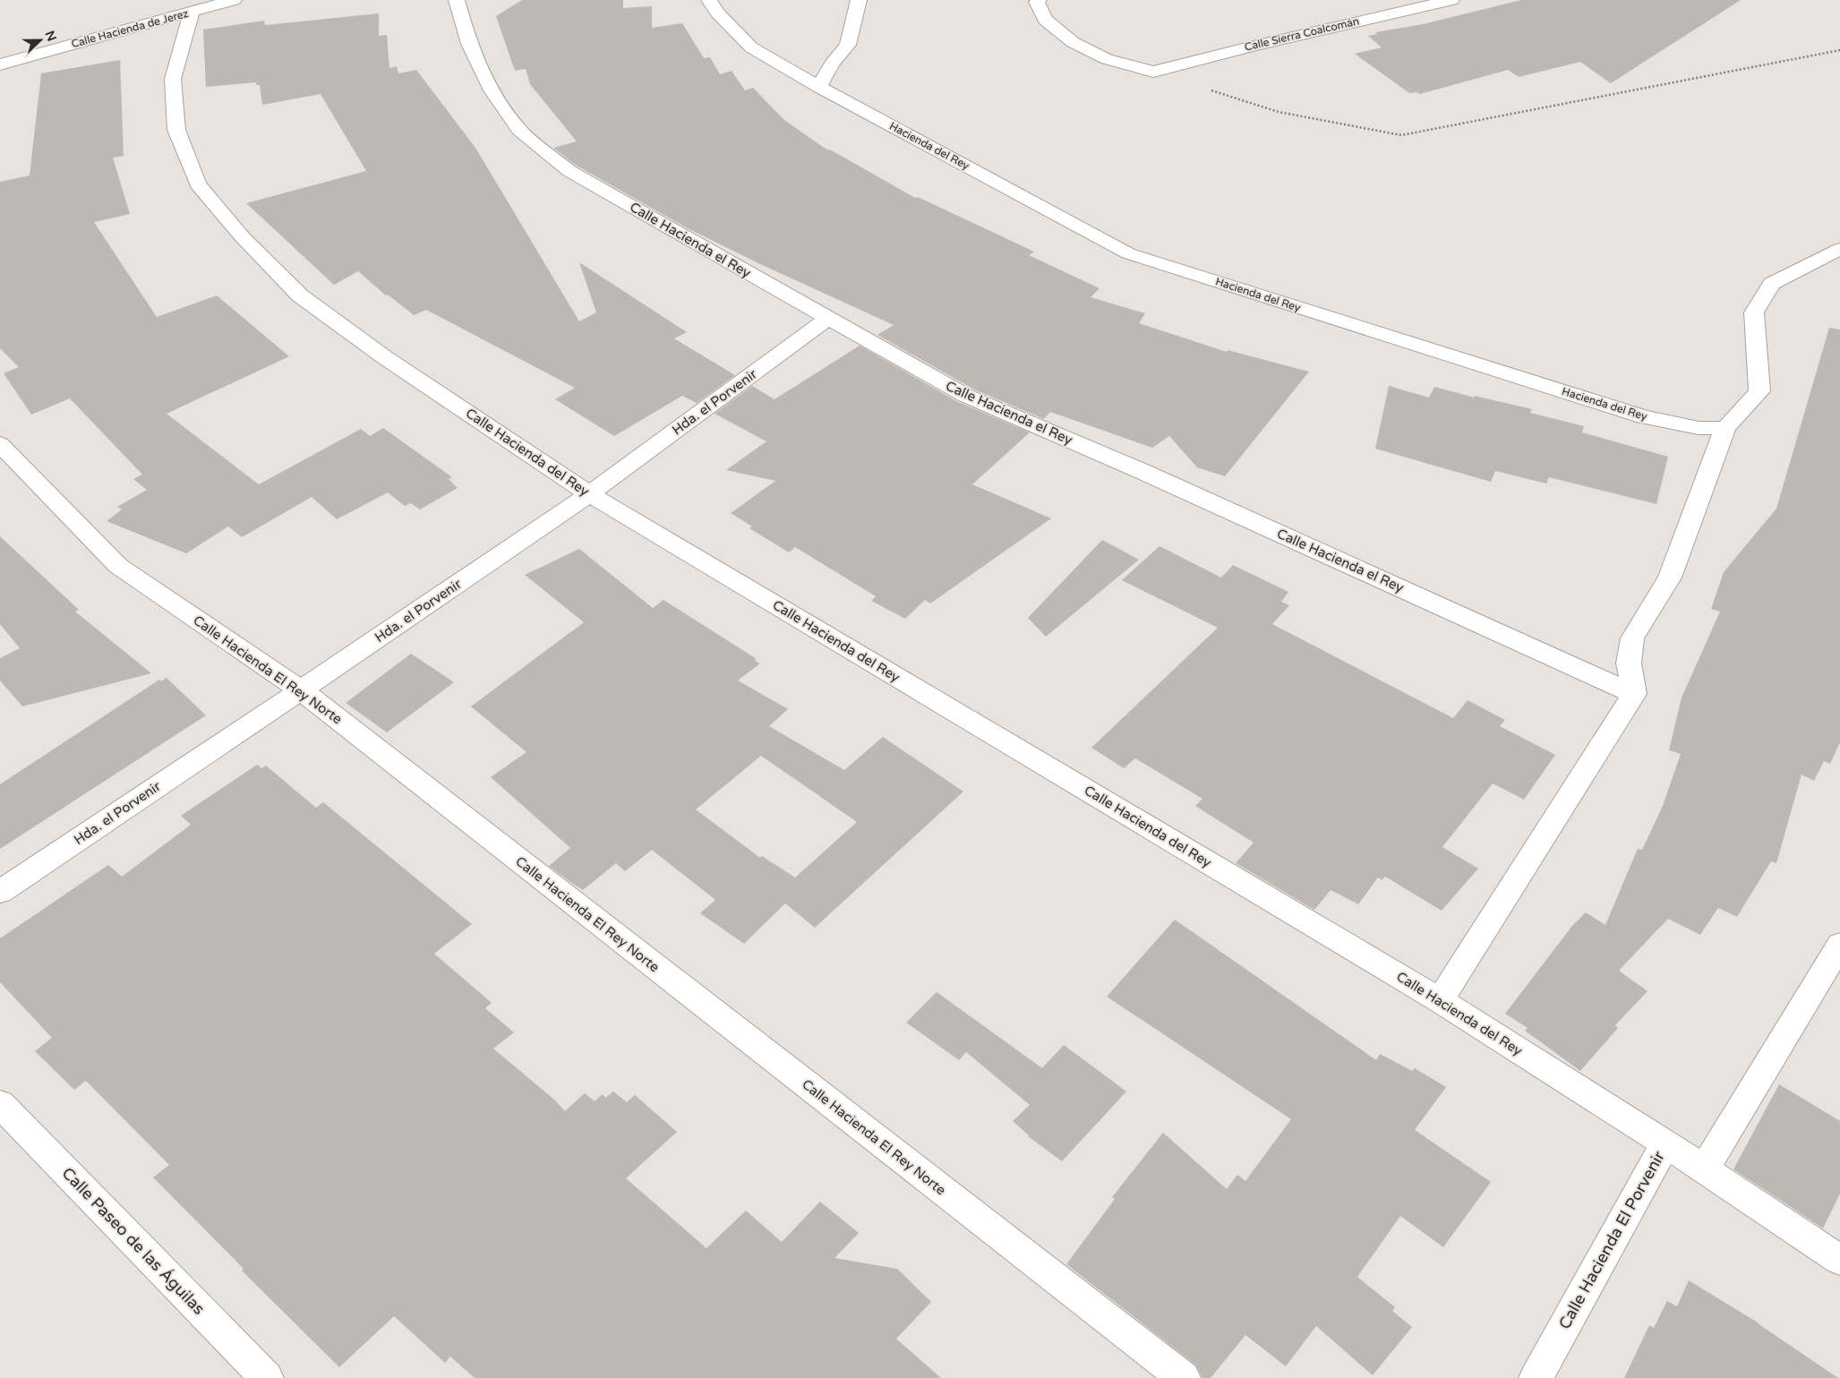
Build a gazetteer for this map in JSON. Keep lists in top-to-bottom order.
{
  "streets": {
    "street": [
      "Calle Hacienda de Jerez",
      "Calle Sierra Coalcomán",
      "Hacienda del Rey",
      "Calle Hacienda el Rey",
      "Hda. el Porvenir",
      "Calle Hacienda del Rey",
      "Calle Hacienda El Rey Norte",
      "Calle Hacienda El Porvenir",
      "Calle Paseo de las Águilas"
    ]
  },
  "crossings": [
    ["Calle Hacienda de Jerez", "Calle Hacienda del Rey"],
    ["Calle Hacienda el Rey", "Hda. el Porvenir"],
    ["Hda. el Porvenir", "Calle Hacienda del Rey"],
    ["Hda. el Porvenir", "Calle Hacienda El Rey Norte"],
    ["Calle Hacienda del Rey", "Calle Hacienda El Porvenir"]
  ],
  "north": "right"
}
